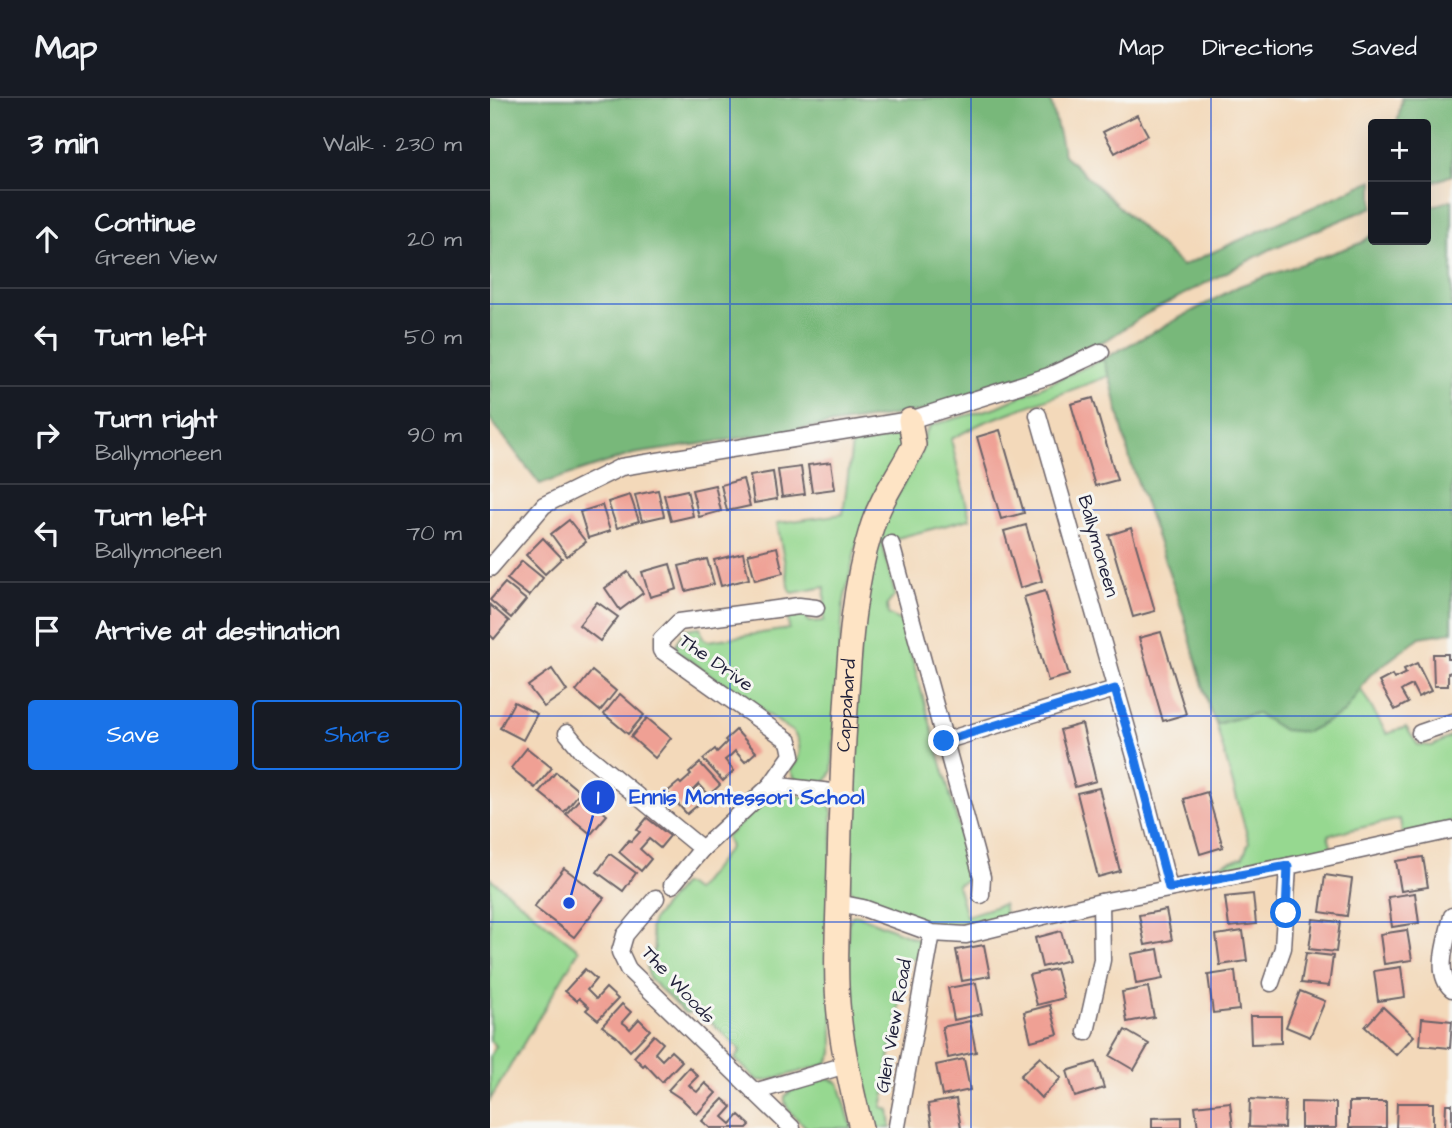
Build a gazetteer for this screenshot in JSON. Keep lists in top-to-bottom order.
{
  "streets": {
    "main road": ["Cappahard"],
    "street": [
      "Ballymoneen",
      "The Drive",
      "The Woods",
      "Glen View Road"
    ]
  },
  "places": ["Ennis Montessori School"],
  "page": {
    "header": "Map",
    "nav": ["Map", "Directions", "Saved"],
    "heading": ["3 min", "Walk · 230 m"],
    "map_buttons": ["+", "−"],
    "list": [
      ["Continue", "Green View", "20 m"],
      ["Turn left", "50 m"],
      ["Turn right", "Ballymoneen", "90 m"],
      ["Turn left", "Ballymoneen", "70 m"],
      "Arrive at destination"
    ],
    "buttons": ["Save", "Share"]
  }
}
